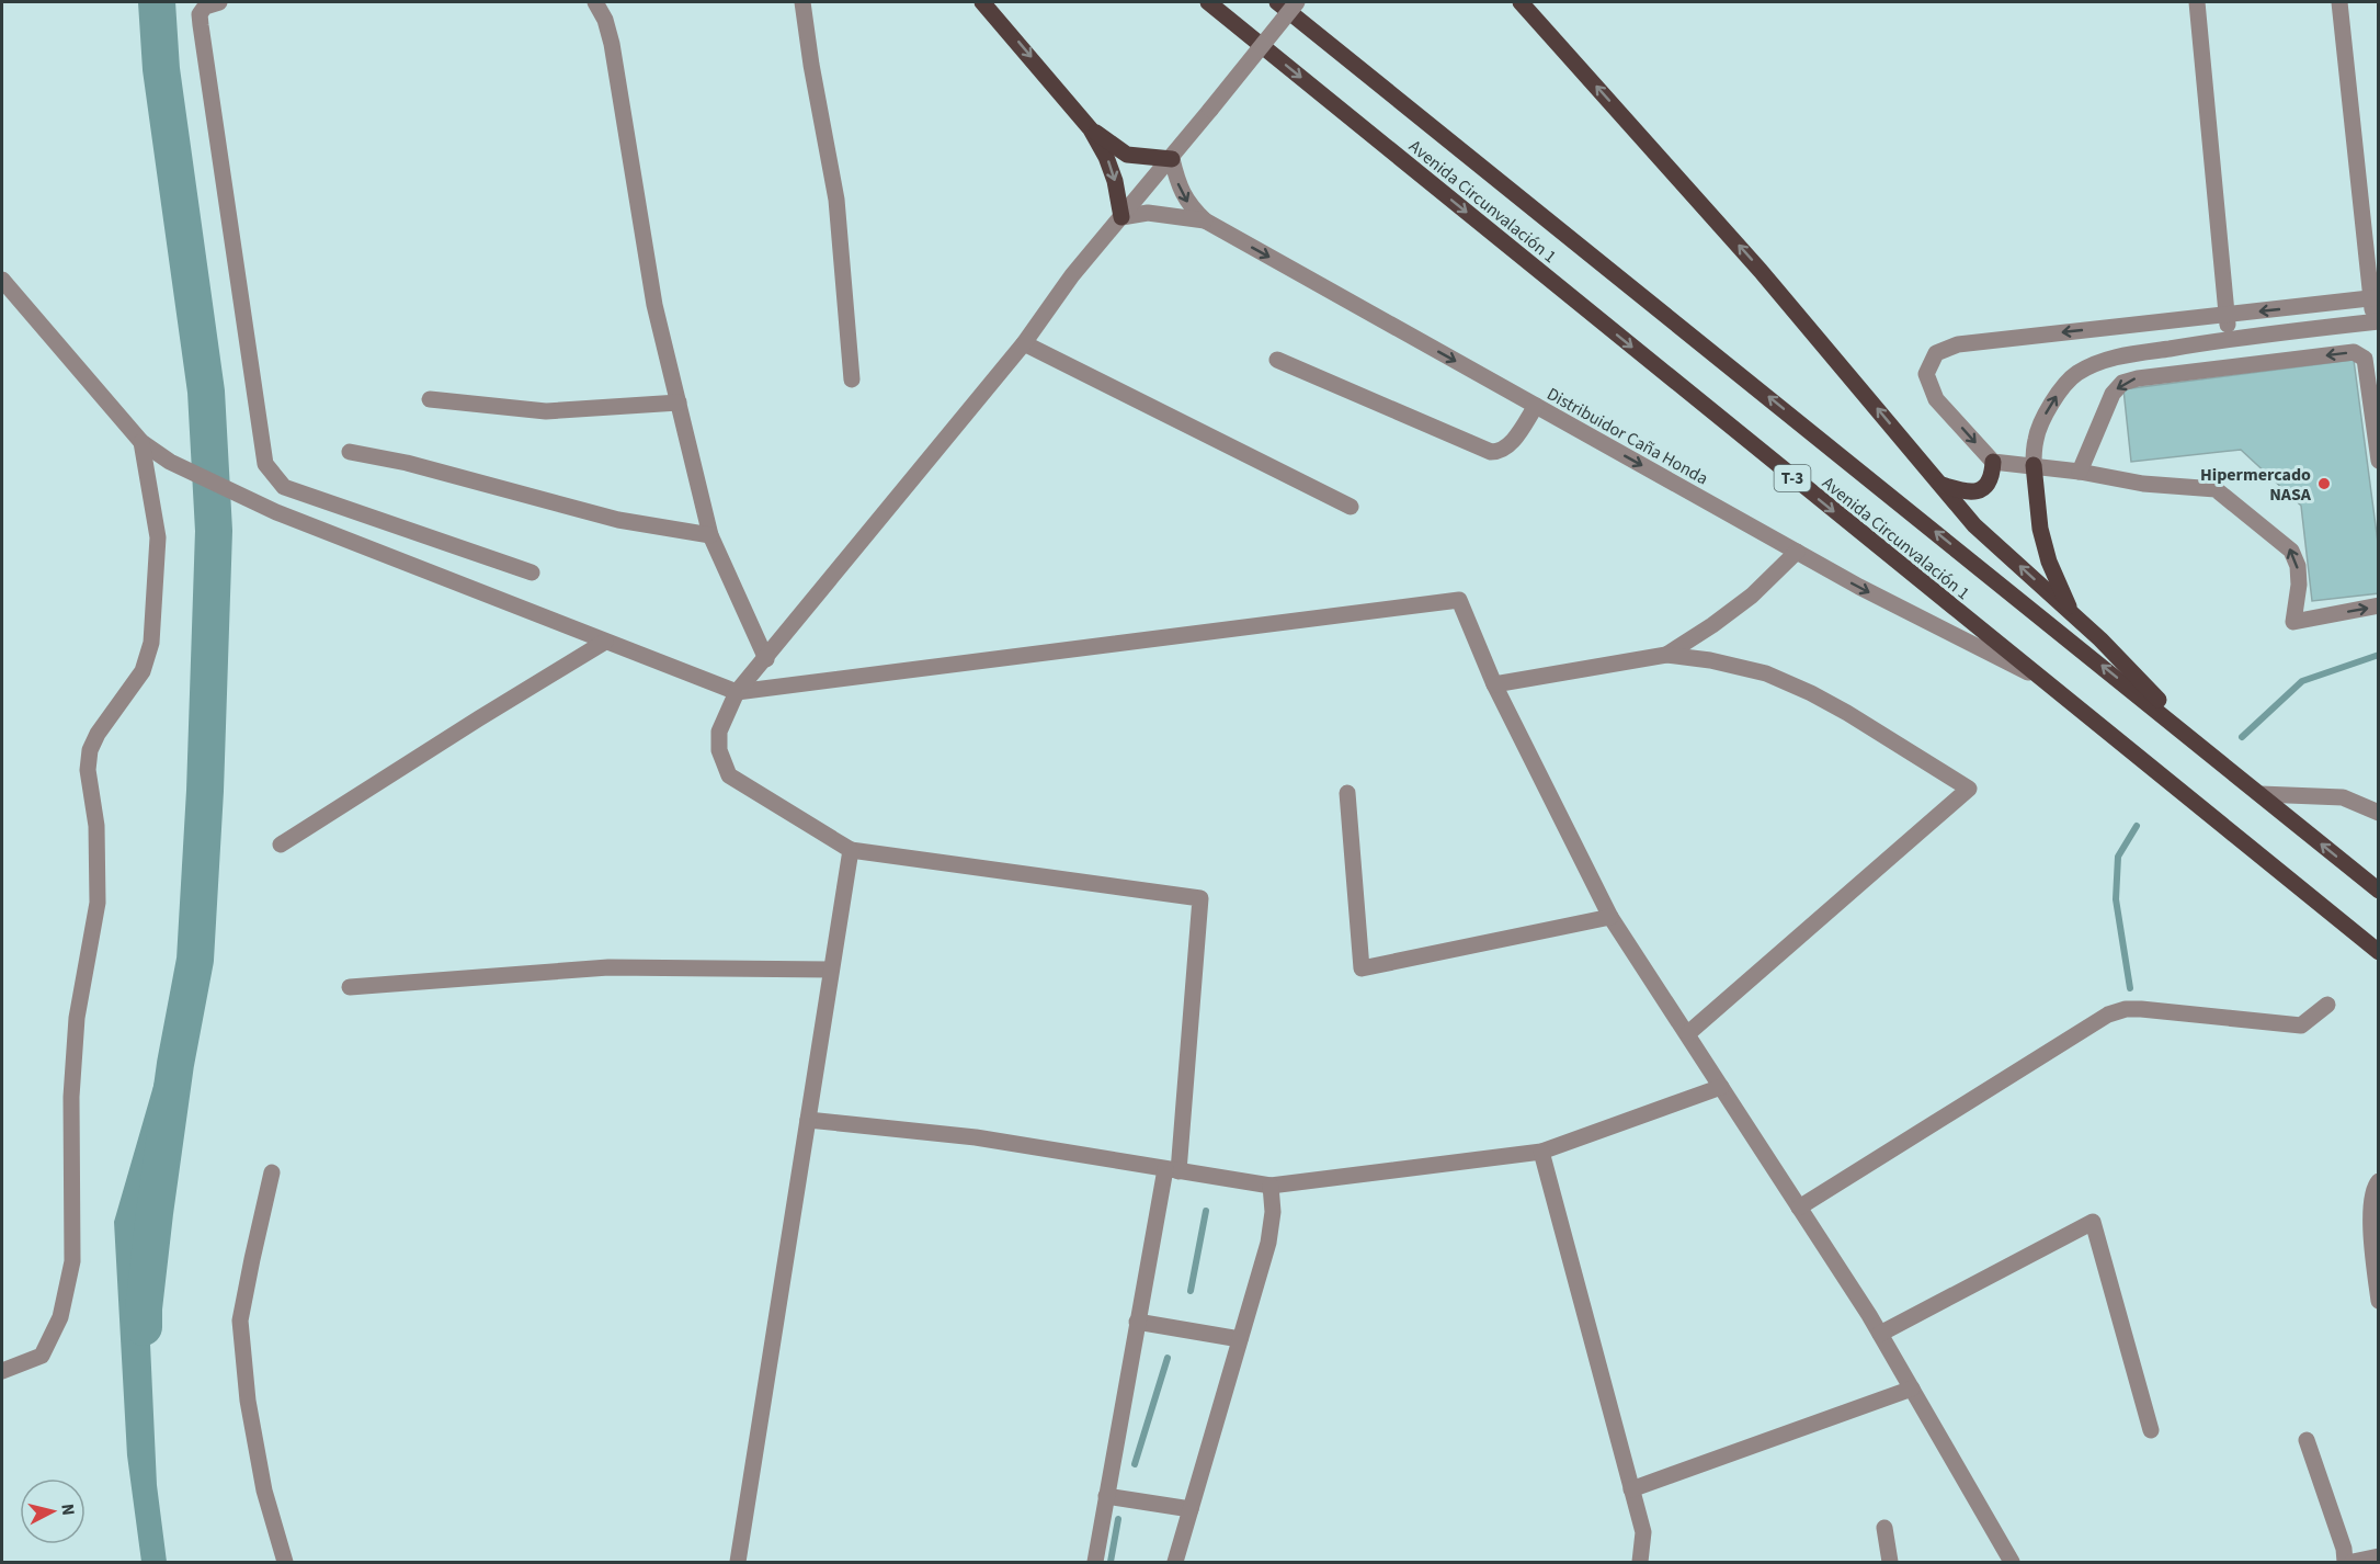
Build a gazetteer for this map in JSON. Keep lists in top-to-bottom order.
{
  "streets": {
    "main road": ["Avenida Circunvalación 1", "T-3"],
    "street": ["Distribuidor Caña Honda"]
  },
  "crossings": [
    ["Avenida Circunvalación 1", "Distribuidor Caña Honda"]
  ],
  "one_way": ["Distribuidor Caña Honda"],
  "places": ["Hipermercado NASA"],
  "north": "right"
}
